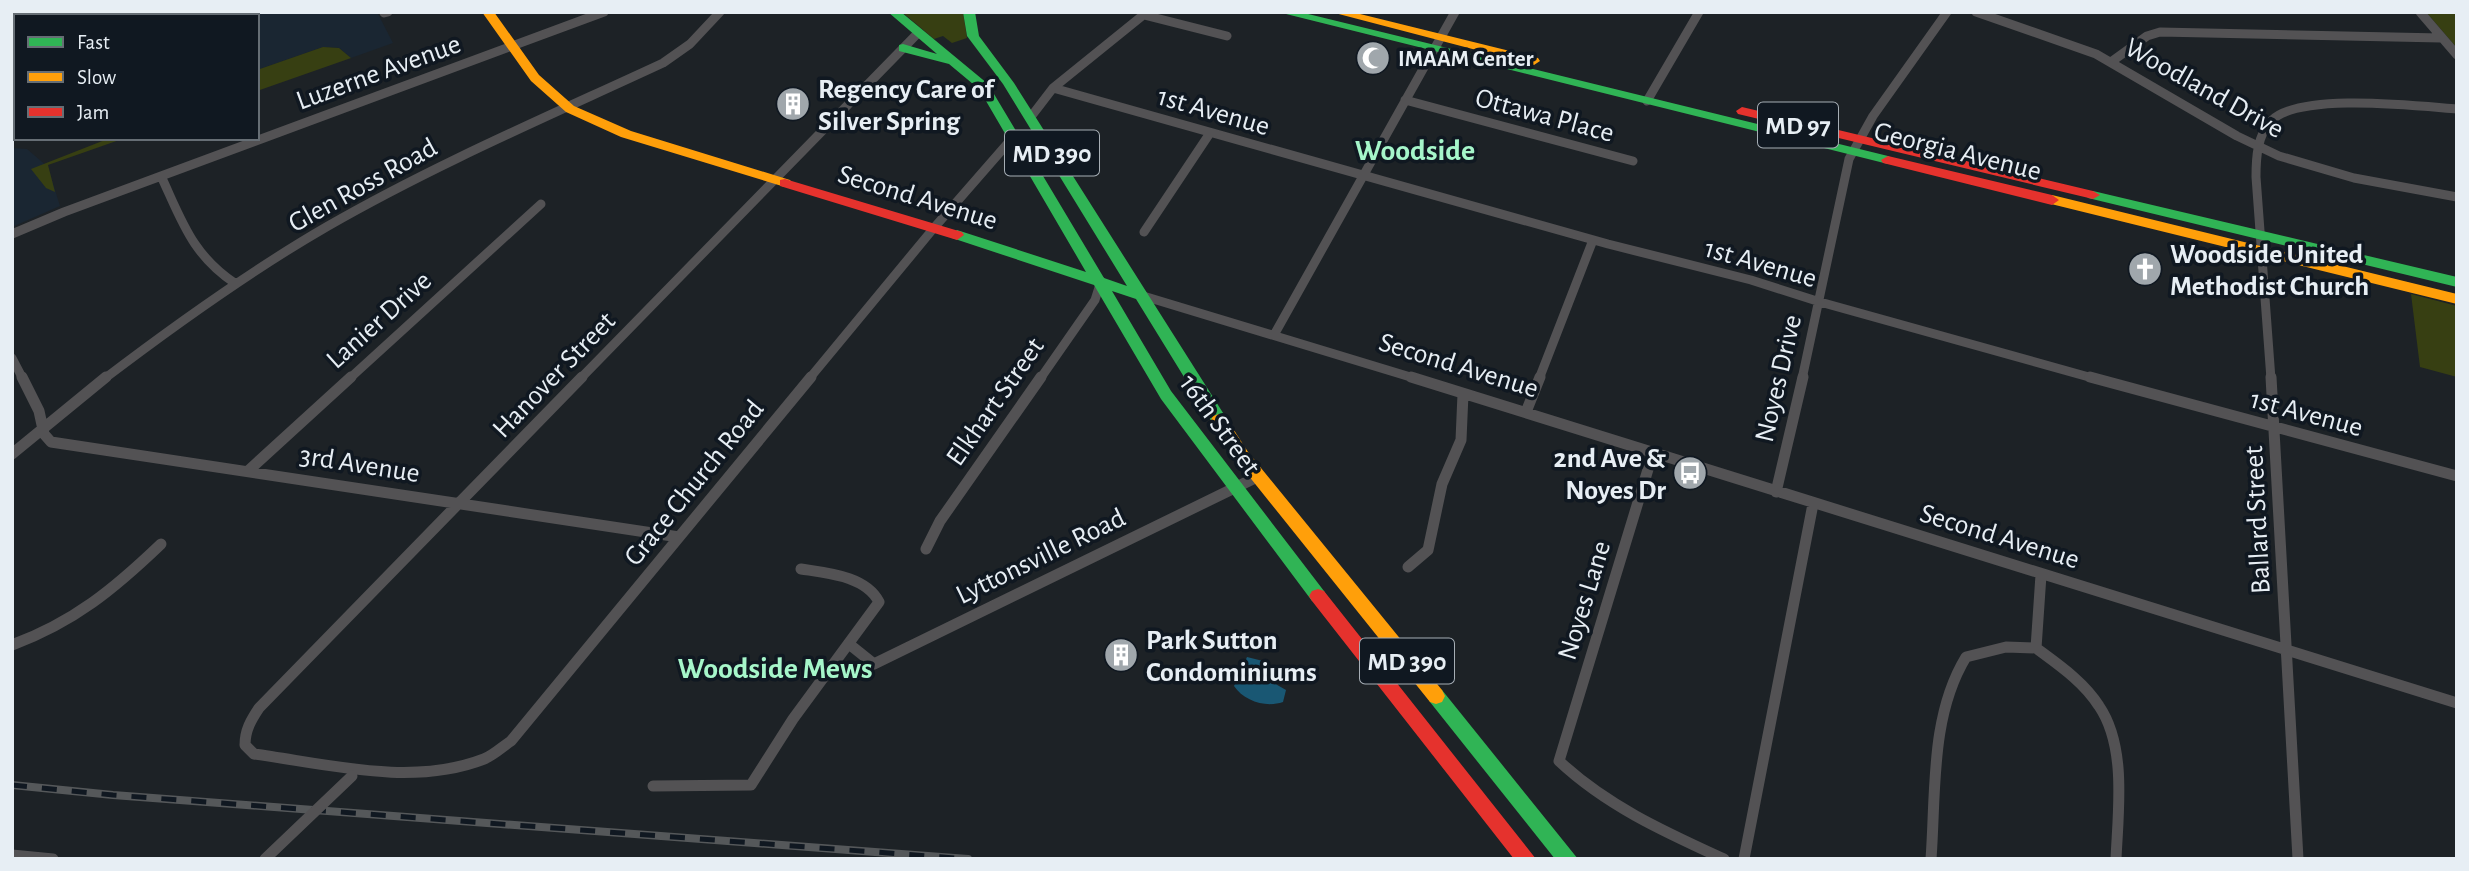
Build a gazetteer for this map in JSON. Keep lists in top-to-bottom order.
{
  "streets": {
    "main road": [
      "MD 97",
      "Georgia Avenue",
      "MD 390",
      "Second Avenue",
      "16th Street"
    ],
    "street": [
      "Luzerne Avenue",
      "Woodland Drive",
      "1st Avenue",
      "Ottawa Place",
      "Glen Ross Road",
      "Lanier Drive",
      "Hanover Street",
      "Noyes Drive",
      "Elkhart Street",
      "3rd Avenue",
      "Grace Church Road",
      "Ballard Street",
      "Lyttonsville Road",
      "Noyes Lane"
    ]
  },
  "crossings": [
    ["Luzerne Avenue", "Second Avenue"],
    ["Woodland Drive", "Ballard Street"],
    ["1st Avenue", "Noyes Drive"],
    ["1st Avenue", "Ballard Street"],
    ["Georgia Avenue", "Noyes Drive"],
    ["Georgia Avenue", "Ballard Street"],
    ["Glen Ross Road", "Second Avenue"],
    ["Glen Ross Road", "3rd Avenue"],
    ["Second Avenue", "Hanover Street"],
    ["Second Avenue", "Noyes Drive"],
    ["Second Avenue", "Elkhart Street"],
    ["Second Avenue", "16th Street"],
    ["Second Avenue", "Grace Church Road"],
    ["Second Avenue", "Ballard Street"],
    ["Second Avenue", "Noyes Lane"],
    ["Lanier Drive", "3rd Avenue"],
    ["Hanover Street", "16th Street"],
    ["Hanover Street", "3rd Avenue"],
    ["Hanover Street", "Grace Church Road"],
    ["Elkhart Street", "16th Street"],
    ["16th Street", "Grace Church Road"],
    ["16th Street", "Lyttonsville Road"],
    ["3rd Avenue", "Grace Church Road"]
  ],
  "districts": ["Woodside", "Woodside Mews"],
  "places": {
    "mosque": ["IMAAM Center"],
    "building": ["Regency Care of Silver Spring", "Park Sutton Condominiums"],
    "church": ["Woodside United Methodist Church"],
    "bus stop": ["2nd Ave & Noyes Dr"]
  },
  "legend": ["Fast", "Slow", "Jam"]
}
